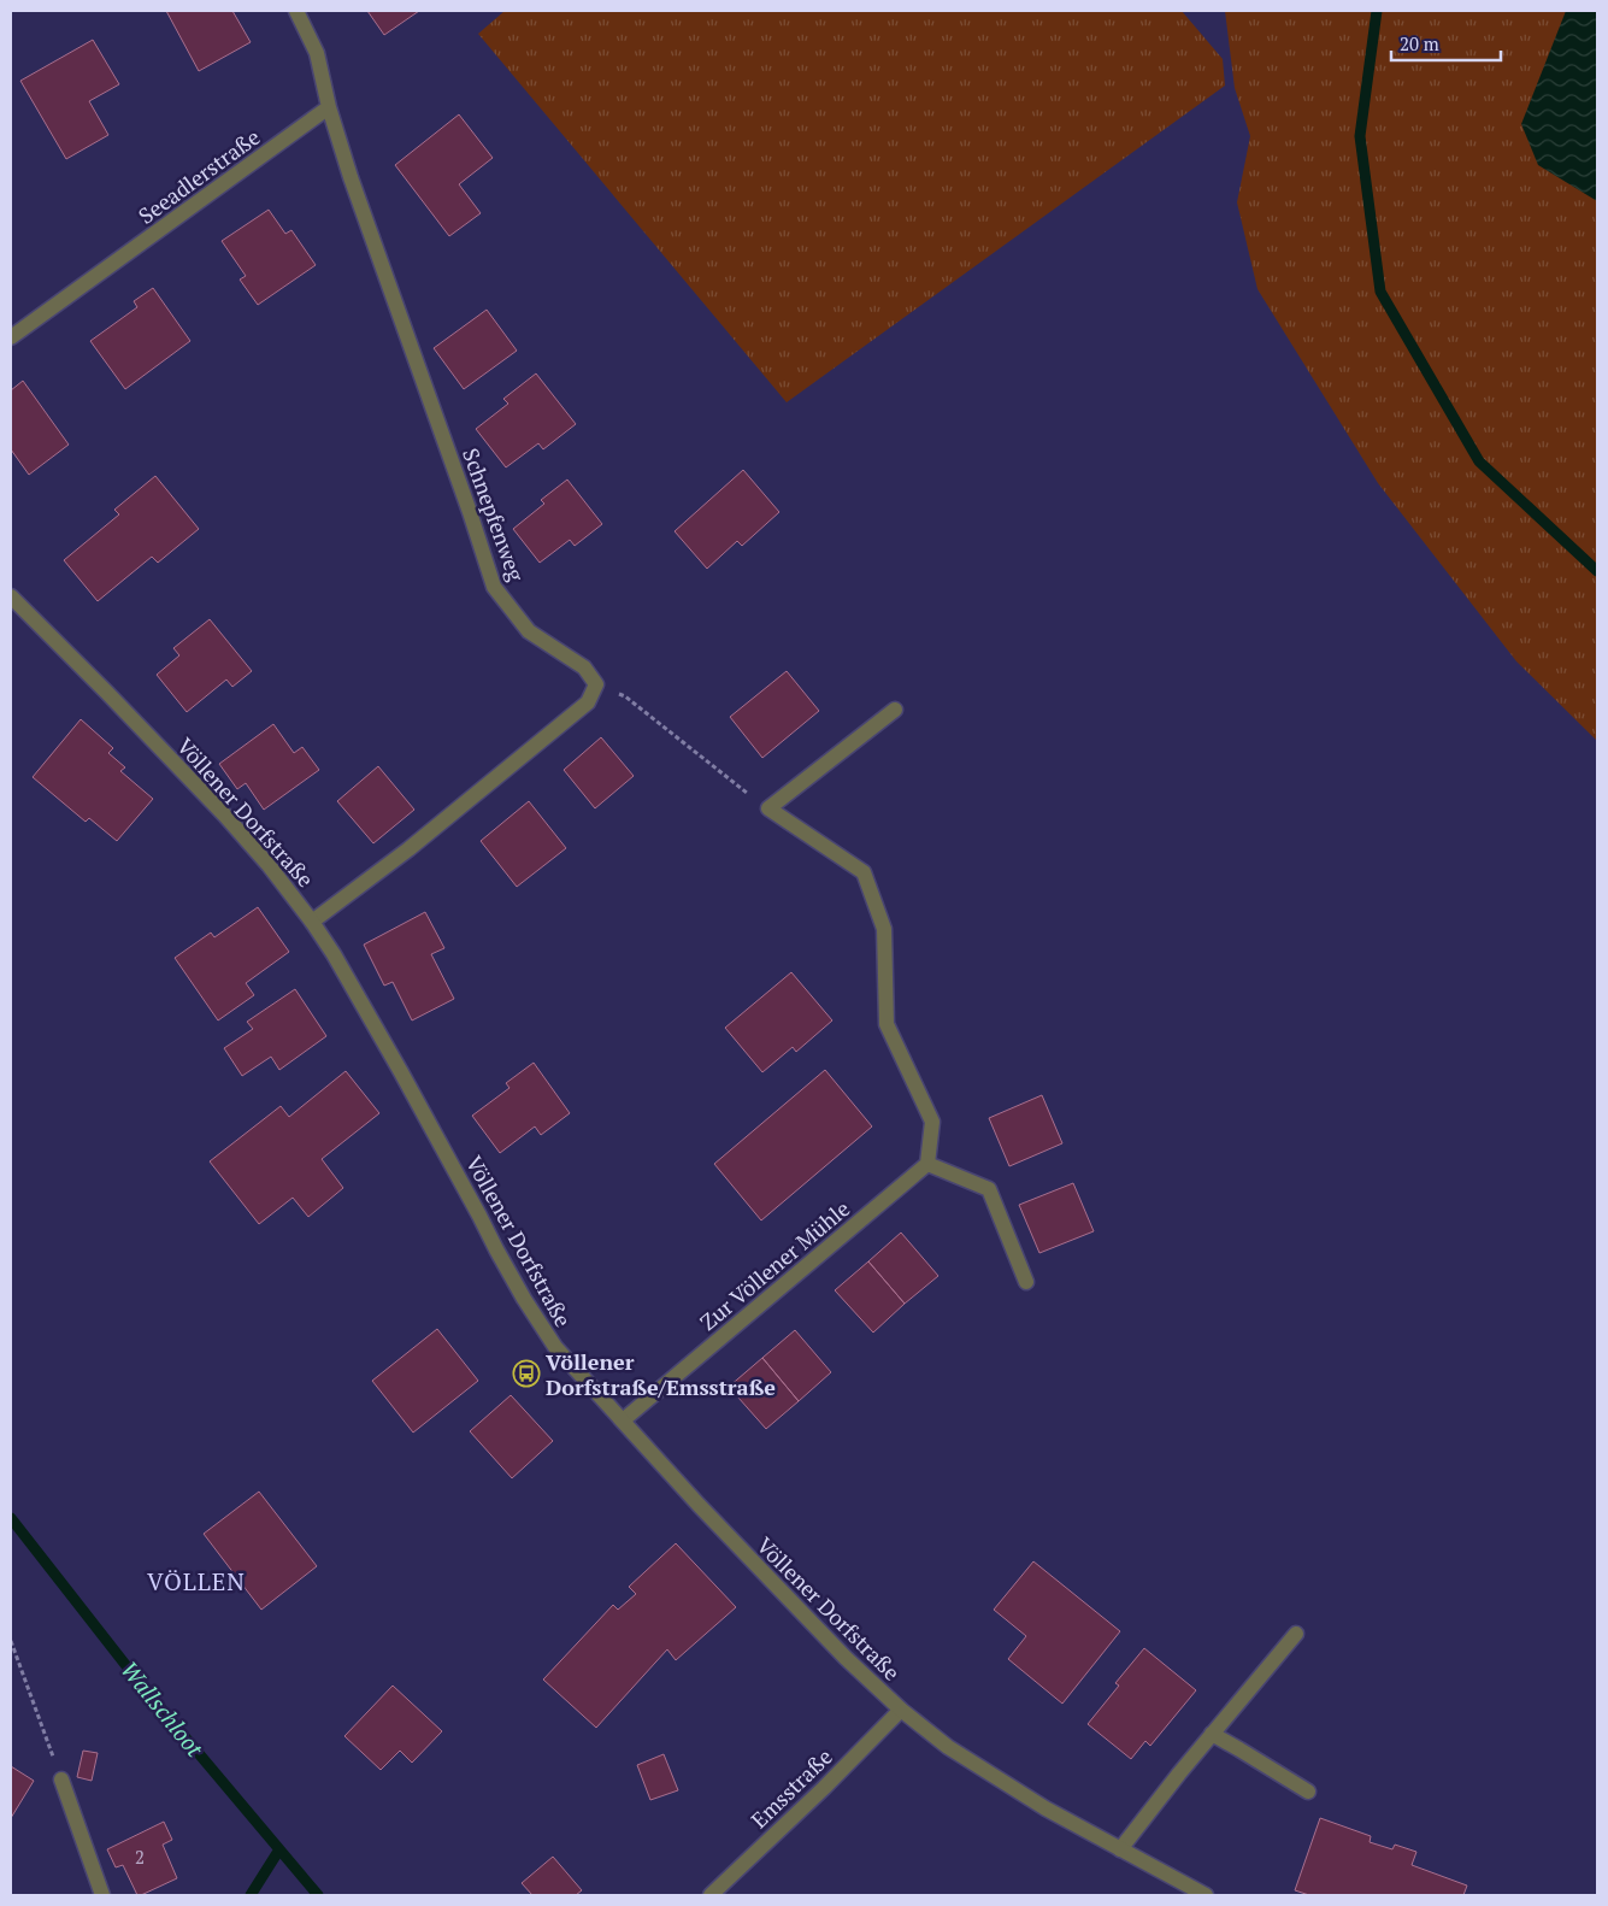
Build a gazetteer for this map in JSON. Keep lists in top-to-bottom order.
{
  "streets": {
    "street": [
      "Seeadlerstraße",
      "Schnepfenweg",
      "Völlener Dorfstraße",
      "Zur Völlener Mühle",
      "Emsstraße"
    ]
  },
  "crossings": [
    ["Seeadlerstraße", "Schnepfenweg"],
    ["Völlener Dorfstraße", "Zur Völlener Mühle"],
    ["Völlener Dorfstraße", "Emsstraße"]
  ],
  "districts": ["VÖLLEN"],
  "water": ["Wallschloot"],
  "places": {
    "bus stop": ["Völlener Dorfstraße/Emsstraße"]
  },
  "house_numbers": ["2"],
  "scale_bar": "20 m"
}
